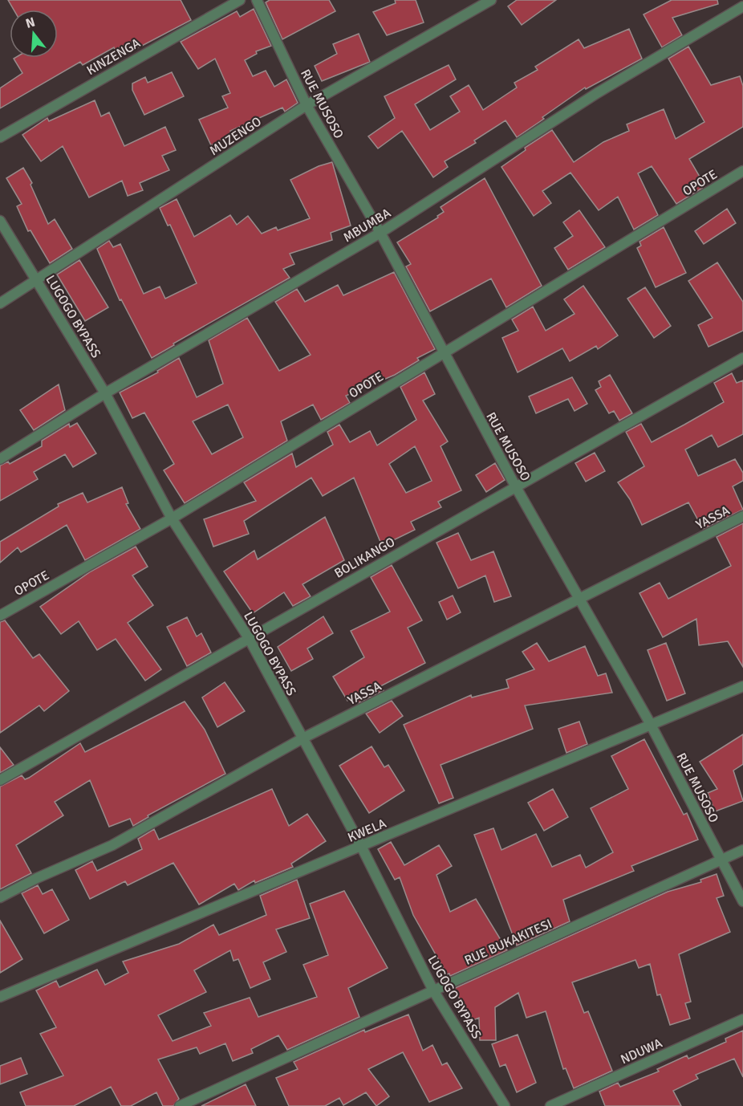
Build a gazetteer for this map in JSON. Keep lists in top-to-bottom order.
{
  "streets": {
    "street": [
      "KINZENGA",
      "RUE MUSOSO",
      "MUZENGO",
      "OPOTE",
      "MBUMBA",
      "LUGOGO BYPASS",
      "YASSA",
      "BOLIKANGO",
      "KWELA",
      "RUE BUKAKITESI",
      "NDUWA"
    ]
  },
  "crossings": [
    ["RUE MUSOSO", "MUZENGO"],
    ["RUE MUSOSO", "OPOTE"],
    ["RUE MUSOSO", "MBUMBA"],
    ["RUE MUSOSO", "YASSA"],
    ["RUE MUSOSO", "BOLIKANGO"],
    ["RUE MUSOSO", "KWELA"],
    ["RUE MUSOSO", "RUE BUKAKITESI"],
    ["MUZENGO", "LUGOGO BYPASS"],
    ["OPOTE", "LUGOGO BYPASS"],
    ["MBUMBA", "LUGOGO BYPASS"],
    ["LUGOGO BYPASS", "YASSA"],
    ["LUGOGO BYPASS", "BOLIKANGO"],
    ["LUGOGO BYPASS", "KWELA"],
    ["LUGOGO BYPASS", "RUE BUKAKITESI"]
  ],
  "north": "top"
}
